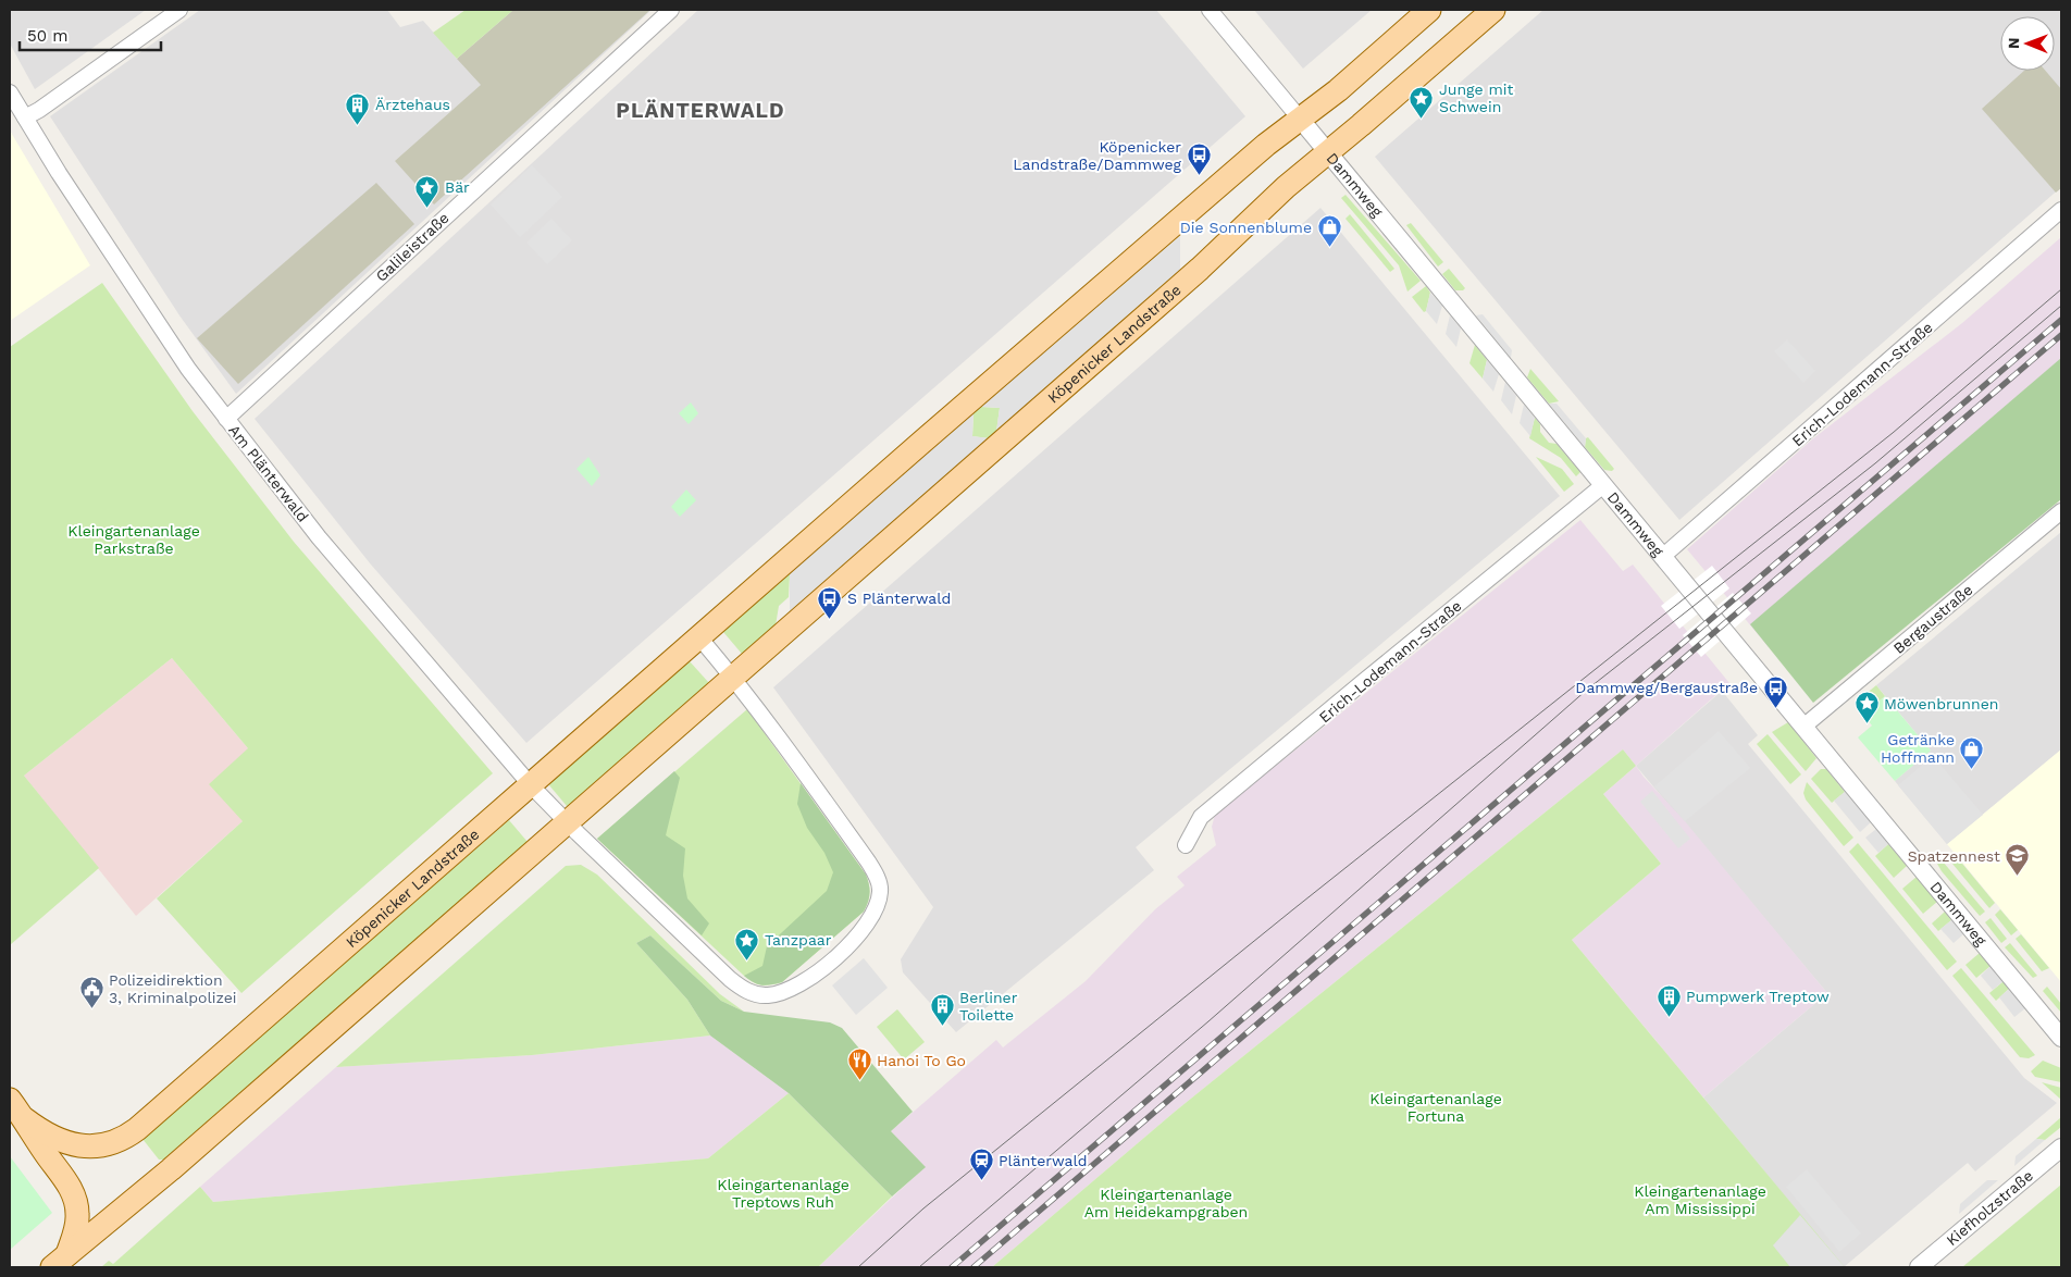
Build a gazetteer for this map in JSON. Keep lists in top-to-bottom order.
{
  "streets": {
    "main road": ["Köpenicker Landstraße"],
    "street": [
      "Dammweg",
      "Galileistraße",
      "Erich-Lodemann-Straße",
      "Am Plänterwald",
      "Bergaustraße",
      "Kiefholzstraße"
    ]
  },
  "crossings": [
    ["Dammweg", "Köpenicker Landstraße"],
    ["Dammweg", "Erich-Lodemann-Straße"],
    ["Dammweg", "Bergaustraße"],
    ["Galileistraße", "Am Plänterwald"],
    ["Köpenicker Landstraße", "Am Plänterwald"]
  ],
  "districts": ["PLÄNTERWALD"],
  "parks": [
    "Kleingartenanlage Parkstraße",
    "Kleingartenanlage Fortuna",
    "Kleingartenanlage Treptows Ruh",
    "Kleingartenanlage Am Mississippi",
    "Kleingartenanlage Am Heidekampgraben"
  ],
  "places": {
    "place": [
      "Junge mit Schwein",
      "Bär",
      "Möwenbrunnen",
      "Tanzpaar"
    ],
    "building": ["Ärztehaus", "Pumpwerk Treptow", "Berliner Toilette"],
    "bus stop": ["Köpenicker Landstraße/Dammweg", "S Plänterwald", "Dammweg/Bergaustraße"],
    "shop": ["Die Sonnenblume", "Getränke Hoffmann"],
    "school or university": ["Spatzennest"],
    "public building": ["Polizeidirektion 3, Kriminalpolizei"],
    "restaurant": ["Hanoi To Go"],
    "station": ["Plänterwald"]
  },
  "scale_bar": "50 m",
  "north": "left"
}
